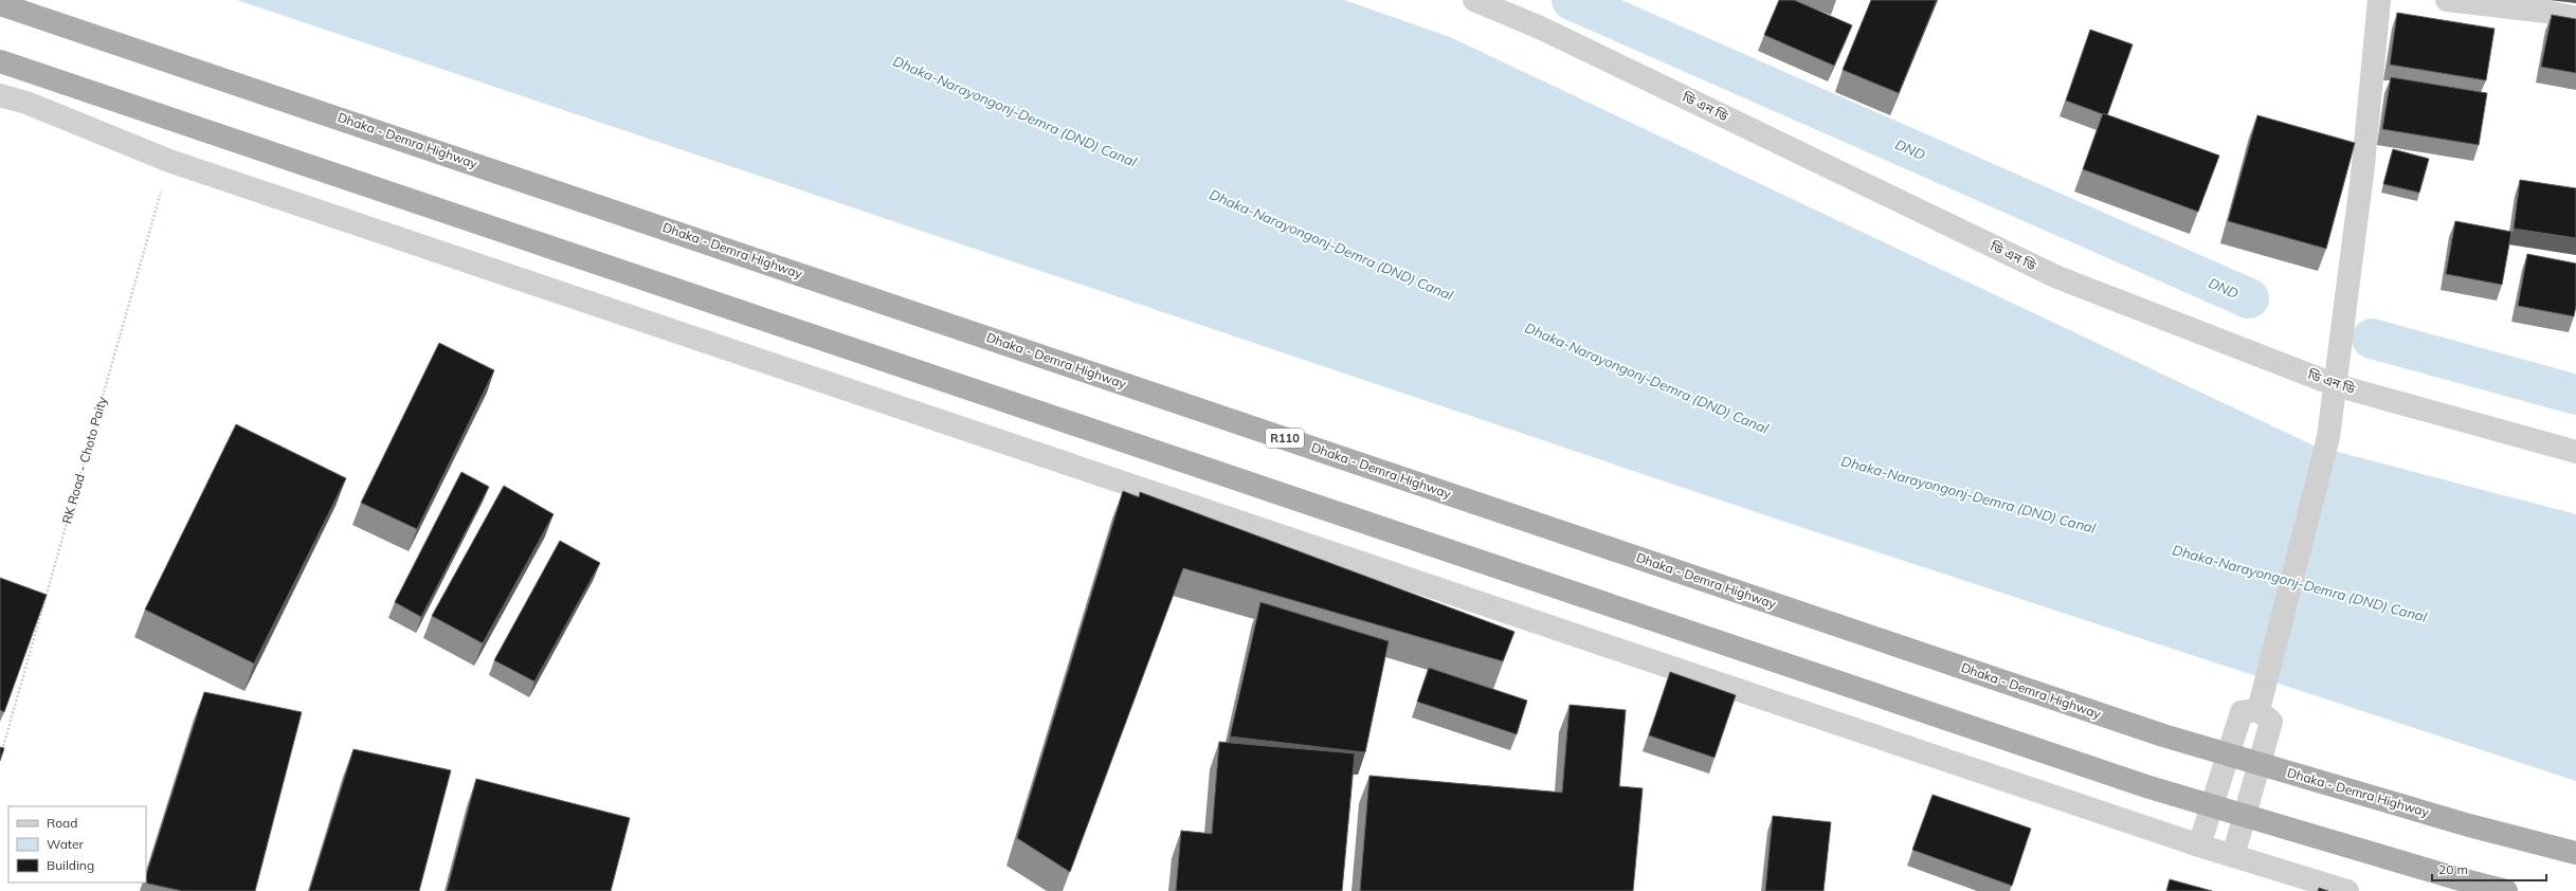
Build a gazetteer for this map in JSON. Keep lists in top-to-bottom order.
{
  "streets": {
    "main road": ["Dhaka - Demra Highway", "R110"],
    "street": ["ডি এন ডি"],
    "path": ["RK Road - Choto Paity"]
  },
  "water": ["Dhaka-Narayongonj-Demra (DND) Canal", "DND"],
  "legend": ["Road", "Water", "Building"],
  "scale_bar": "20 m"
}
